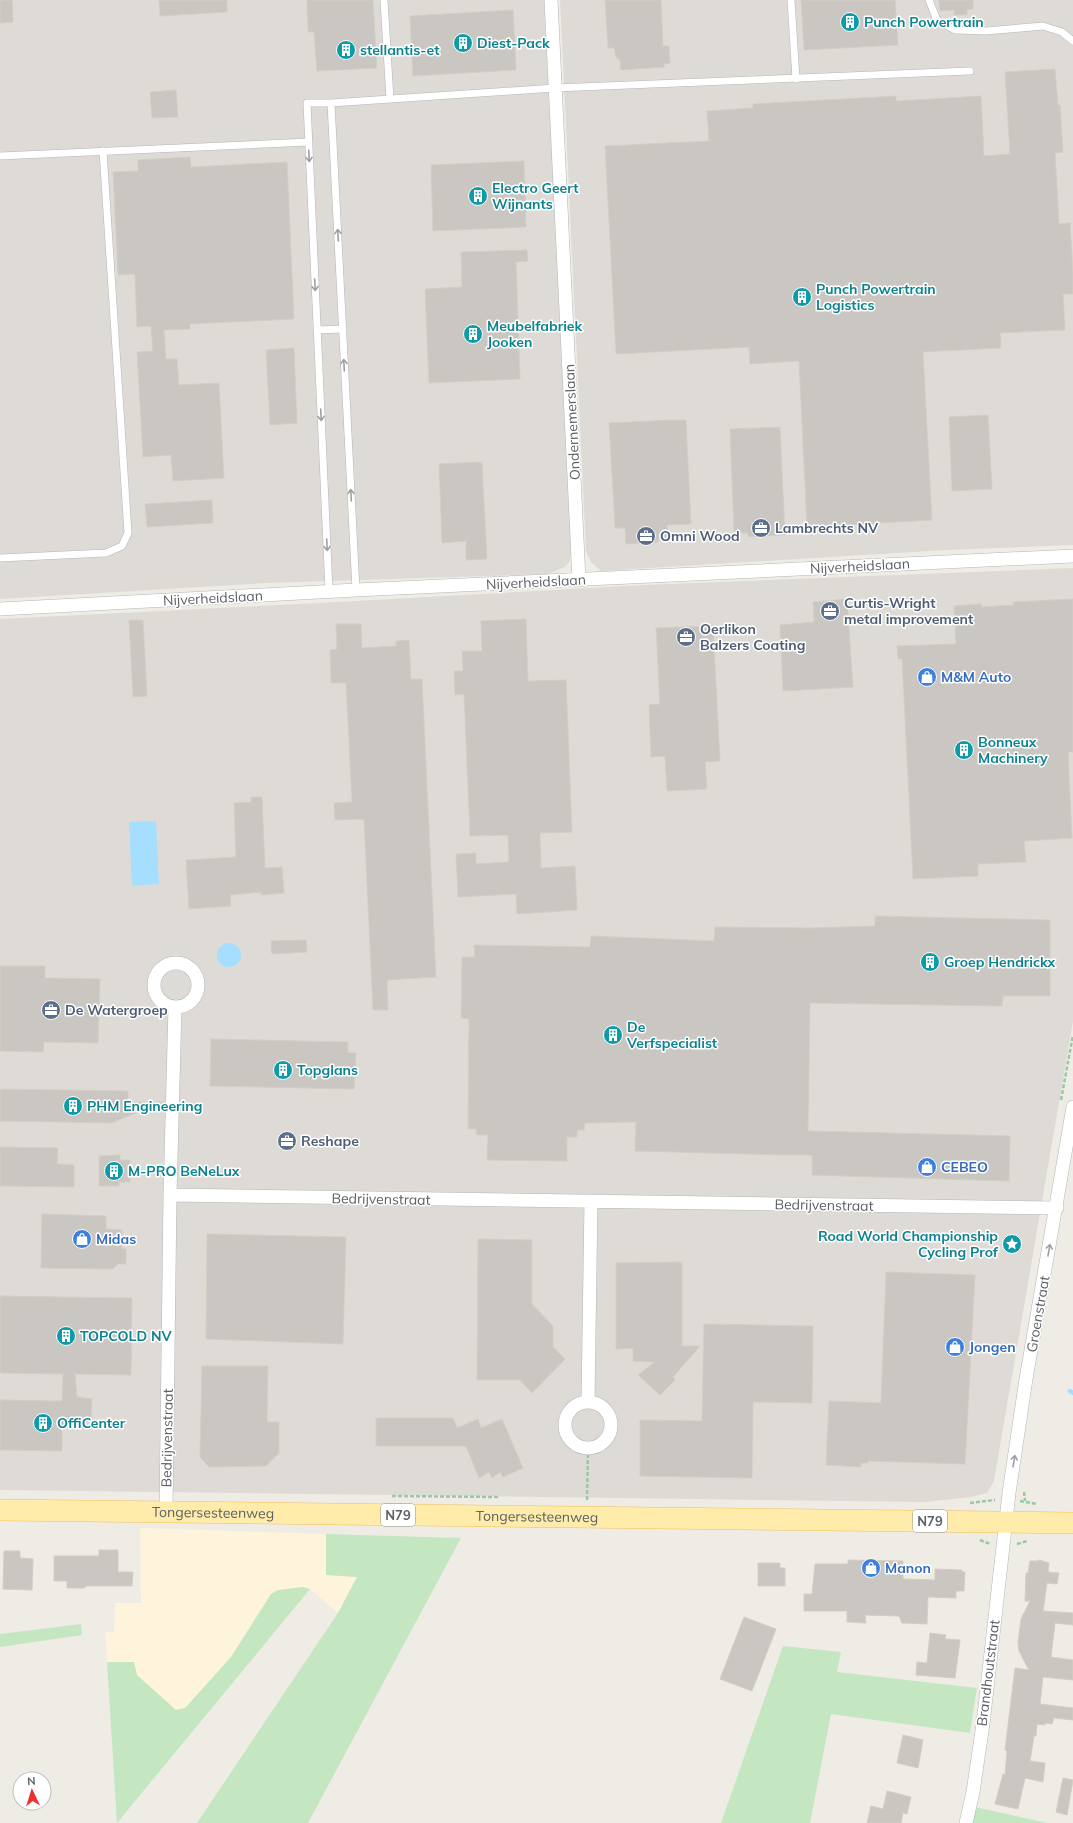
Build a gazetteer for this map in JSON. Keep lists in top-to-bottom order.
{
  "streets": {
    "main road": ["Tongersesteenweg", "N79"],
    "street": [
      "Ondernemerslaan",
      "Nijverheidslaan",
      "Bedrijvenstraat",
      "Groenstraat",
      "Brandhoutstraat"
    ]
  },
  "crossings": [
    ["Ondernemerslaan", "Nijverheidslaan"],
    ["Bedrijvenstraat", "Groenstraat"],
    ["Bedrijvenstraat", "Tongersesteenweg"],
    ["Groenstraat", "Tongersesteenweg"],
    ["Groenstraat", "Brandhoutstraat"],
    ["Tongersesteenweg", "Brandhoutstraat"]
  ],
  "one_way": ["Groenstraat"],
  "places": {
    "building": [
      "Punch Powertrain",
      "Diest-Pack",
      "stellantis-et",
      "Electro Geert Wijnants",
      "Punch Powertrain Logistics",
      "Meubelfabriek Jooken",
      "Bonneux Machinery",
      "Groep Hendrickx",
      "De Verfspecialist",
      "Topglans",
      "PHM Engineering",
      "M-PRO BeNeLux",
      "TOPCOLD NV",
      "OffiCenter"
    ],
    "office": [
      "Lambrechts NV",
      "Omni Wood",
      "Curtis-Wright metal improvement",
      "Oerlikon Balzers Coating",
      "De Watergroep",
      "Reshape"
    ],
    "shop": [
      "M&M Auto",
      "CEBEO",
      "Midas",
      "Jongen",
      "Manon"
    ],
    "place": ["Road World Championship Cycling Prof"]
  },
  "north": "top"
}
